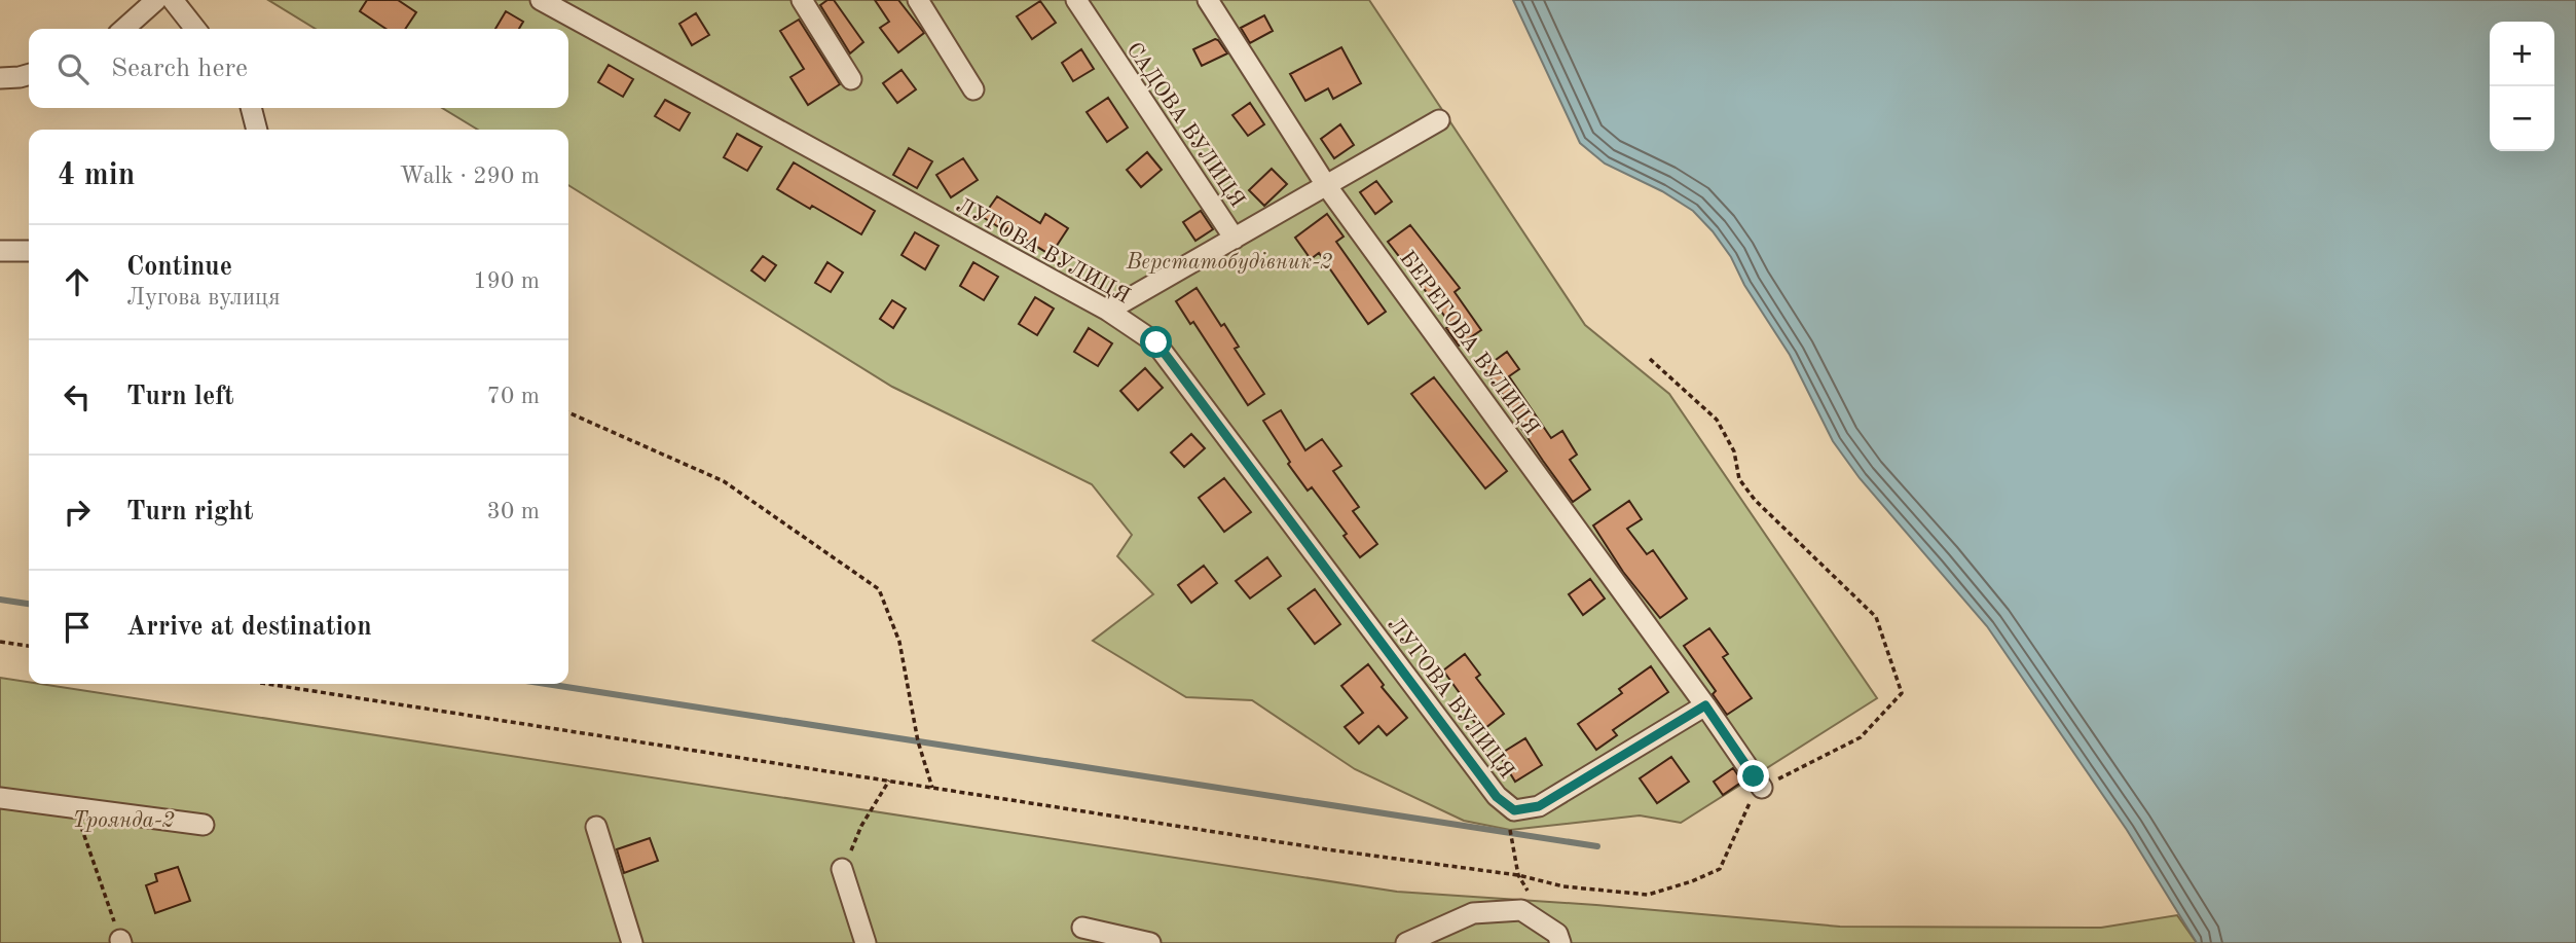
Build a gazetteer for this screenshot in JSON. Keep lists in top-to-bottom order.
{
  "streets": {
    "street": ["САДОВА ВУЛИЦЯ", "ЛУГОВА ВУЛИЦЯ", "БЕРЕГОВА ВУЛИЦЯ"]
  },
  "parks": ["Верстатобудівник-2", "Троянда-2"],
  "page": {
    "map_buttons": ["+", "−"],
    "search": "Search here",
    "heading": ["4 min", "Walk · 290 m"],
    "list": [
      ["Continue", "Лугова вулиця", "190 m"],
      ["Turn left", "70 m"],
      ["Turn right", "30 m"],
      "Arrive at destination"
    ]
  }
}
